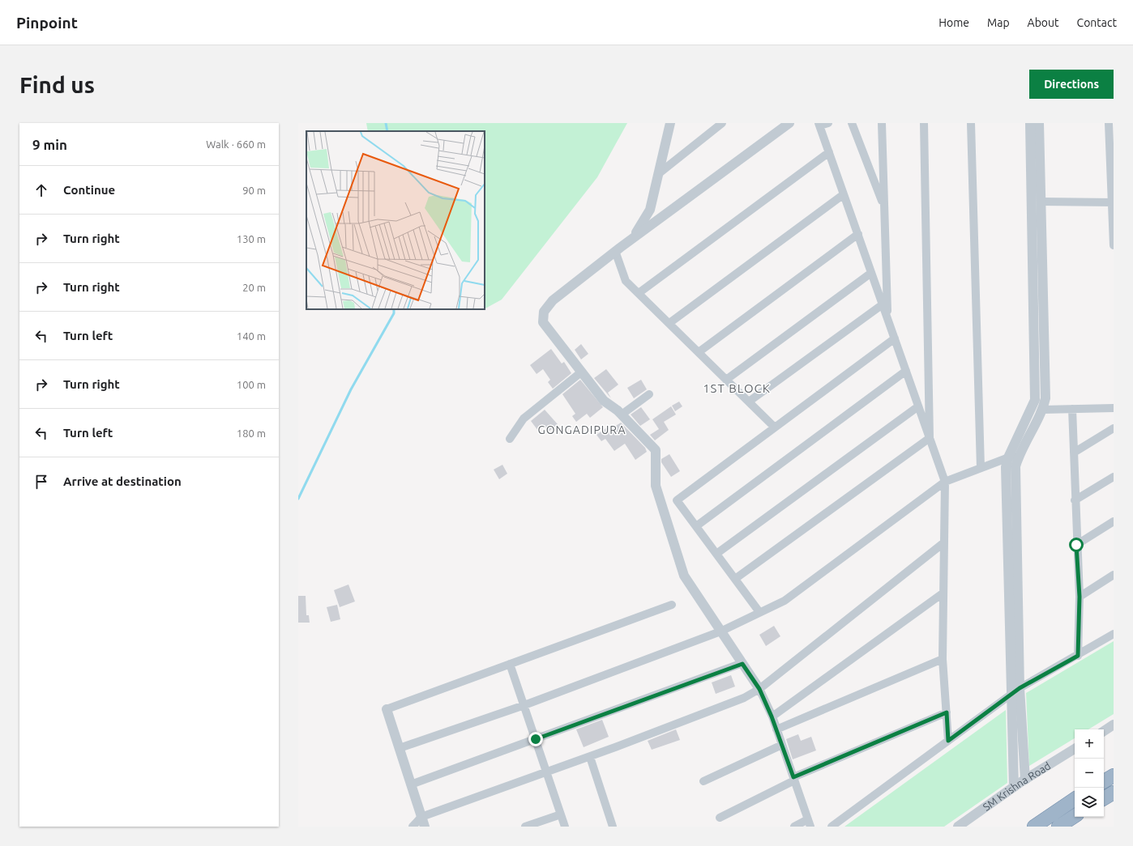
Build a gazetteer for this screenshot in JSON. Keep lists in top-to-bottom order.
{
  "streets": {
    "street": ["SM Krishna Road"]
  },
  "districts": ["1ST BLOCK", "GONGADIPURA"],
  "page": {
    "header": "Pinpoint",
    "nav": [
      "Home",
      "Map",
      "About",
      "Contact"
    ],
    "buttons": "Directions",
    "title": "Find us",
    "heading": ["9 min", "Walk · 660 m"],
    "list": [
      ["Continue", "90 m"],
      ["Turn right", "130 m"],
      ["Turn right", "20 m"],
      ["Turn left", "140 m"],
      ["Turn right", "100 m"],
      ["Turn left", "180 m"],
      "Arrive at destination"
    ],
    "map_buttons": ["+", "−"]
  }
}
